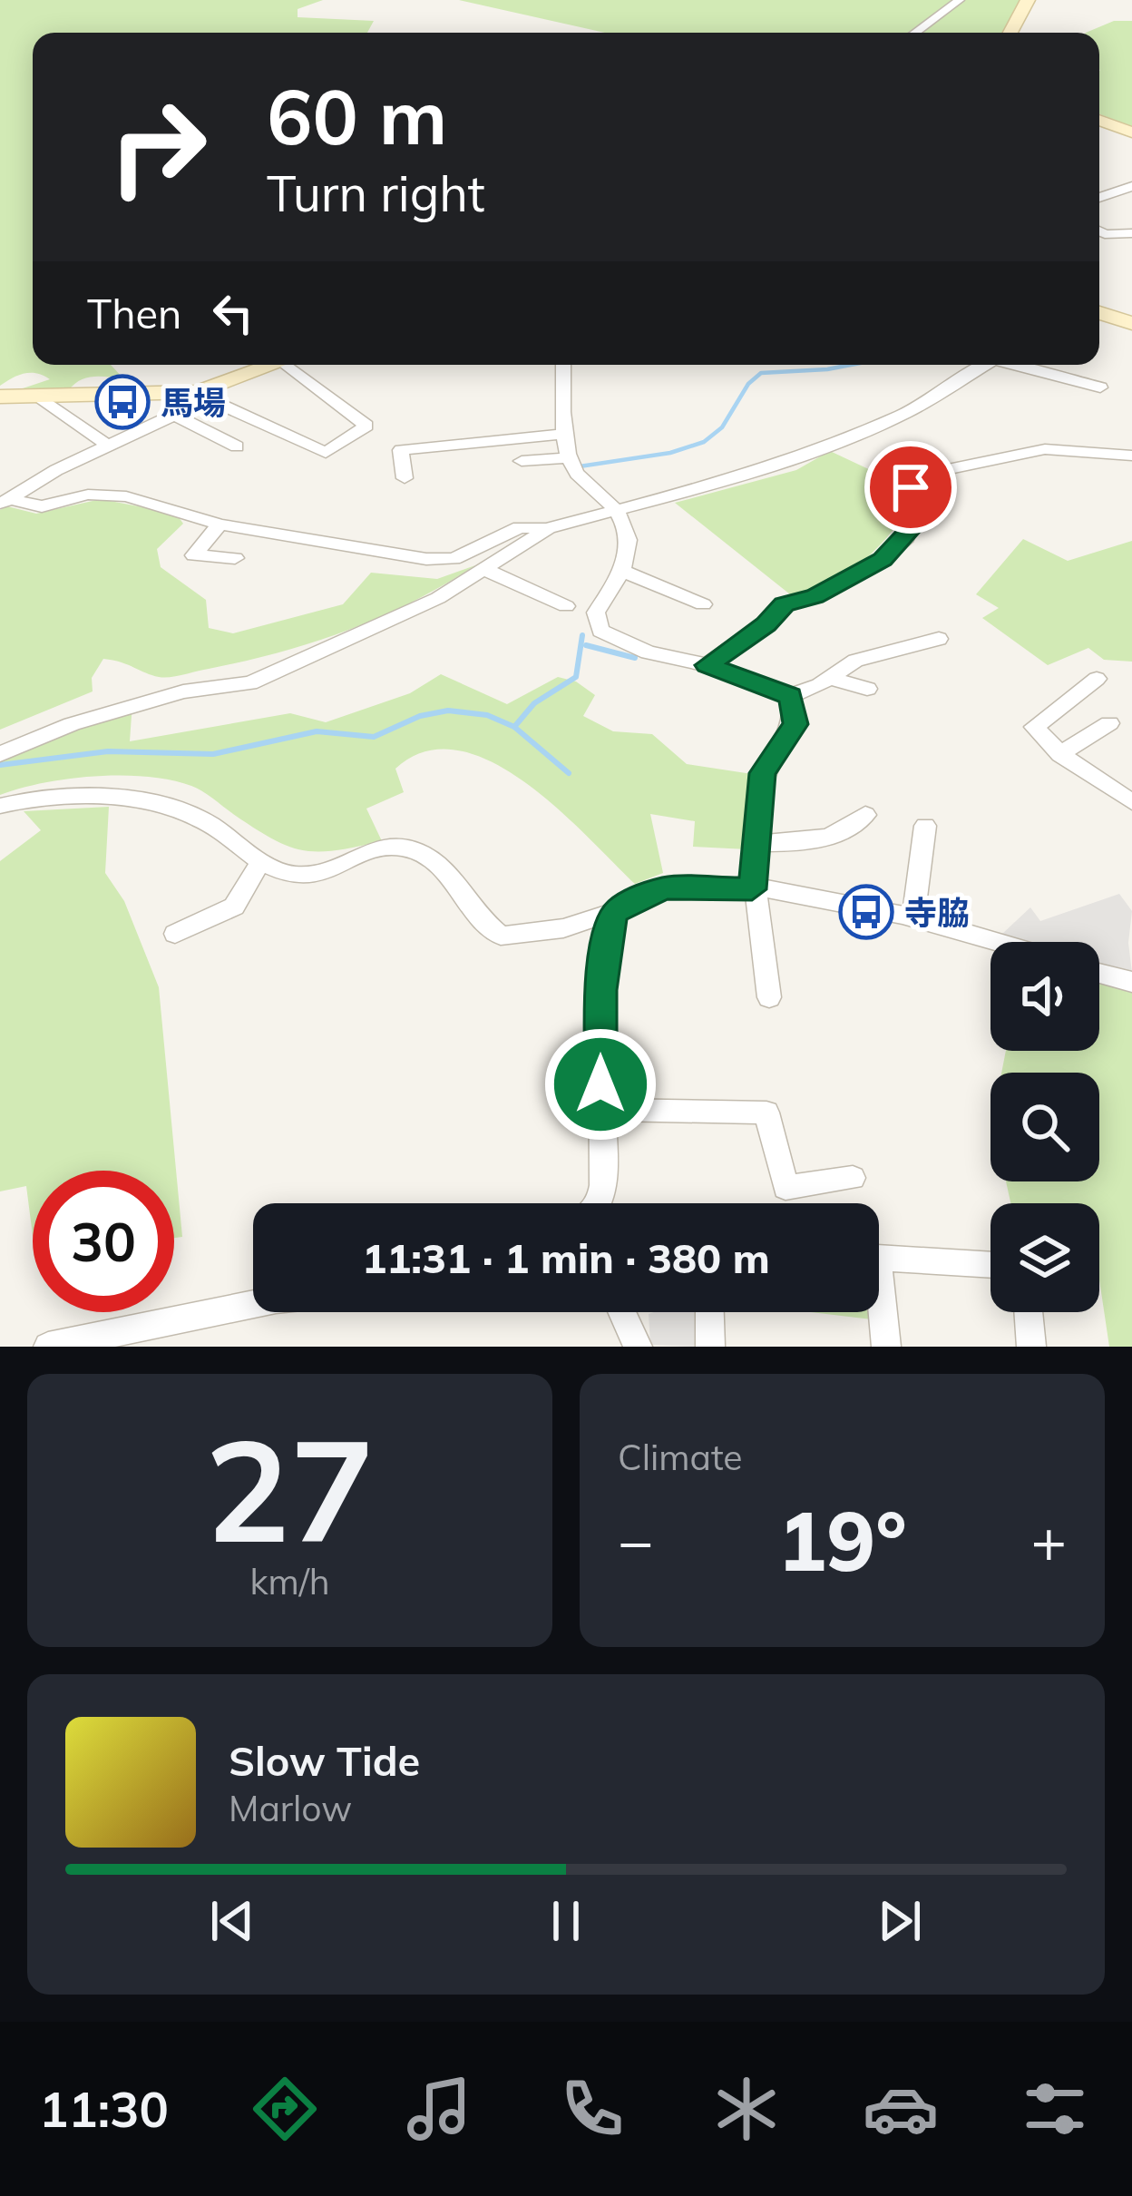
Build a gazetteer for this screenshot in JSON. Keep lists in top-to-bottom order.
{
  "places": {
    "bus stop": ["馬場", "寺脇"]
  },
  "page": {
    "turn": ["60 m", "Turn right"],
    "then": "Then",
    "limit": "30",
    "trip": "11:31 · 1 min · 380 m",
    "tile": [
      ["27", "km/h"],
      "Climate"
    ],
    "heat": ["−", "19°", "+"],
    "song": ["Slow Tide", "Marlow"],
    "tabs": "11:30"
  }
}
